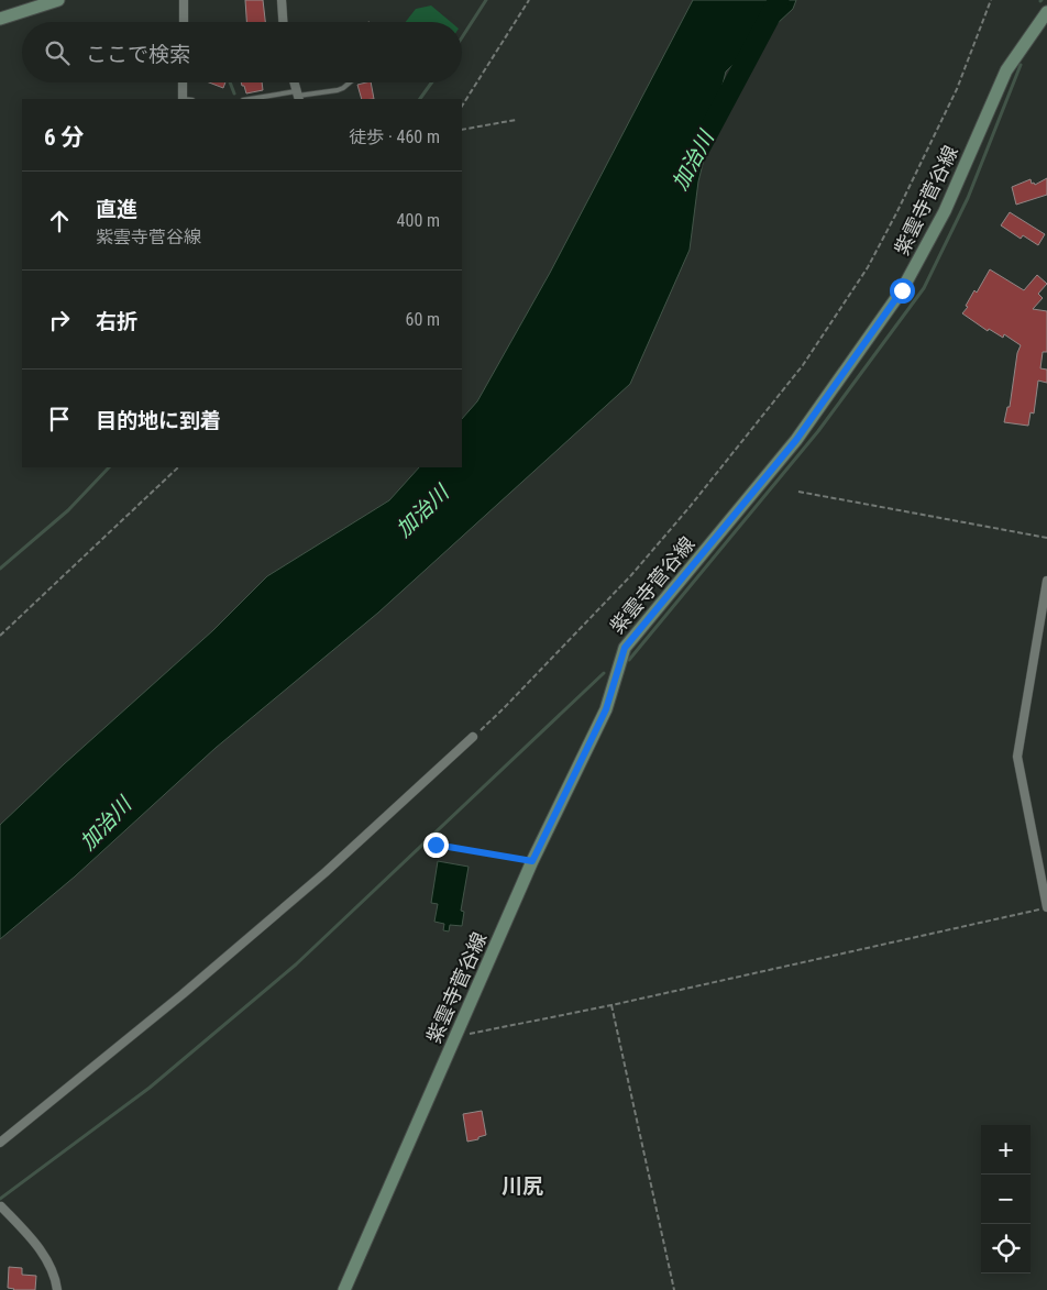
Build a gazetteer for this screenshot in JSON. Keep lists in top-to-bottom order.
{
  "streets": {
    "main road": ["紫雲寺菅谷線"]
  },
  "districts": ["川尻"],
  "water": ["加治川"],
  "page": {
    "search": "ここで検索",
    "heading": ["6 分", "徒歩 · 460 m"],
    "list": [
      ["直進", "紫雲寺菅谷線", "400 m"],
      ["右折", "60 m"],
      "目的地に到着"
    ],
    "map_buttons": ["+", "−"]
  }
}
